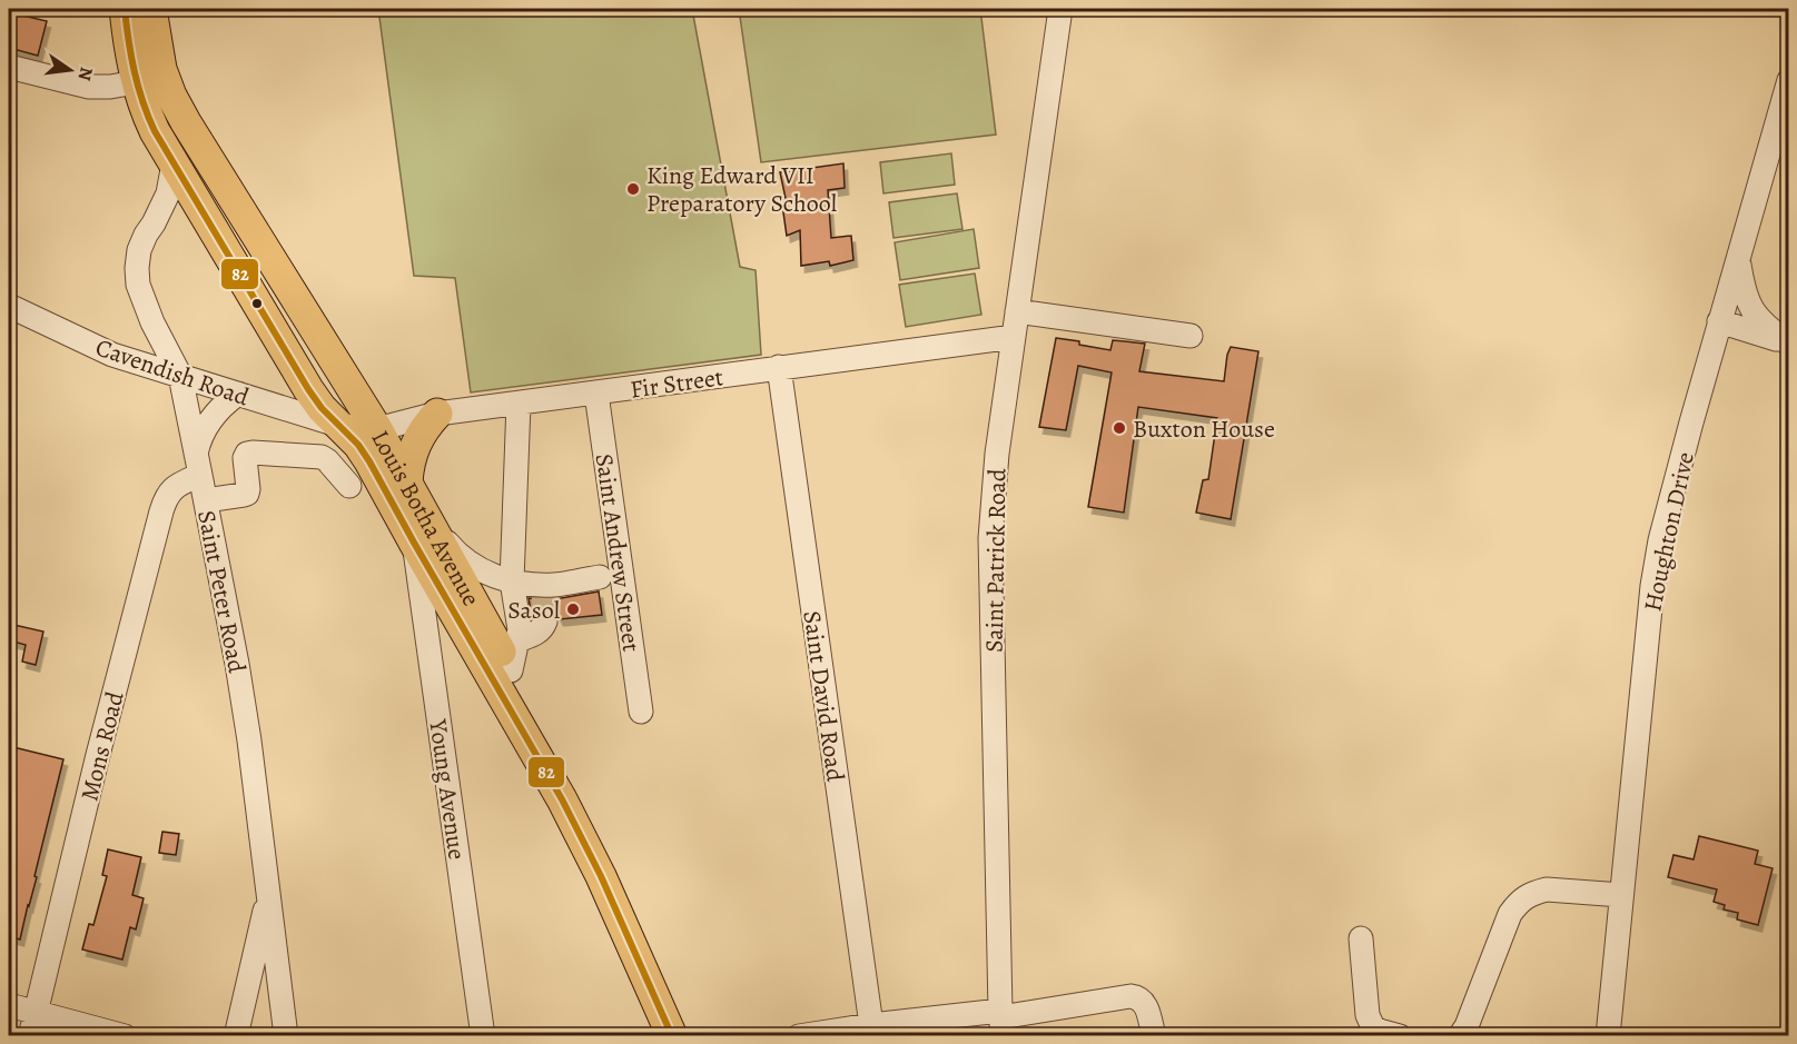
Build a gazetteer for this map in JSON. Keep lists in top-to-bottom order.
{
  "streets": {
    "main road": ["Louis Botha Avenue"],
    "street": [
      "Cavendish Road",
      "Fir Street",
      "Houghton Drive",
      "Saint Andrew Street",
      "Saint Patrick Road",
      "Saint Peter Road",
      "Saint David Road",
      "Mons Road",
      "Young Avenue"
    ]
  },
  "crossings": [
    ["Cavendish Road", "Fir Street"],
    ["Cavendish Road", "Louis Botha Avenue"],
    ["Cavendish Road", "Saint Peter Road"],
    ["Fir Street", "Louis Botha Avenue"],
    ["Fir Street", "Saint Andrew Street"],
    ["Fir Street", "Saint Patrick Road"],
    ["Fir Street", "Saint David Road"],
    ["Louis Botha Avenue", "Saint Peter Road"],
    ["Louis Botha Avenue", "Young Avenue"],
    ["Saint Peter Road", "Mons Road"]
  ],
  "places": ["King Edward VII Preparatory School", "Buxton House", "Sasol"],
  "lines": ["transit line 82"],
  "north": "right"
}
